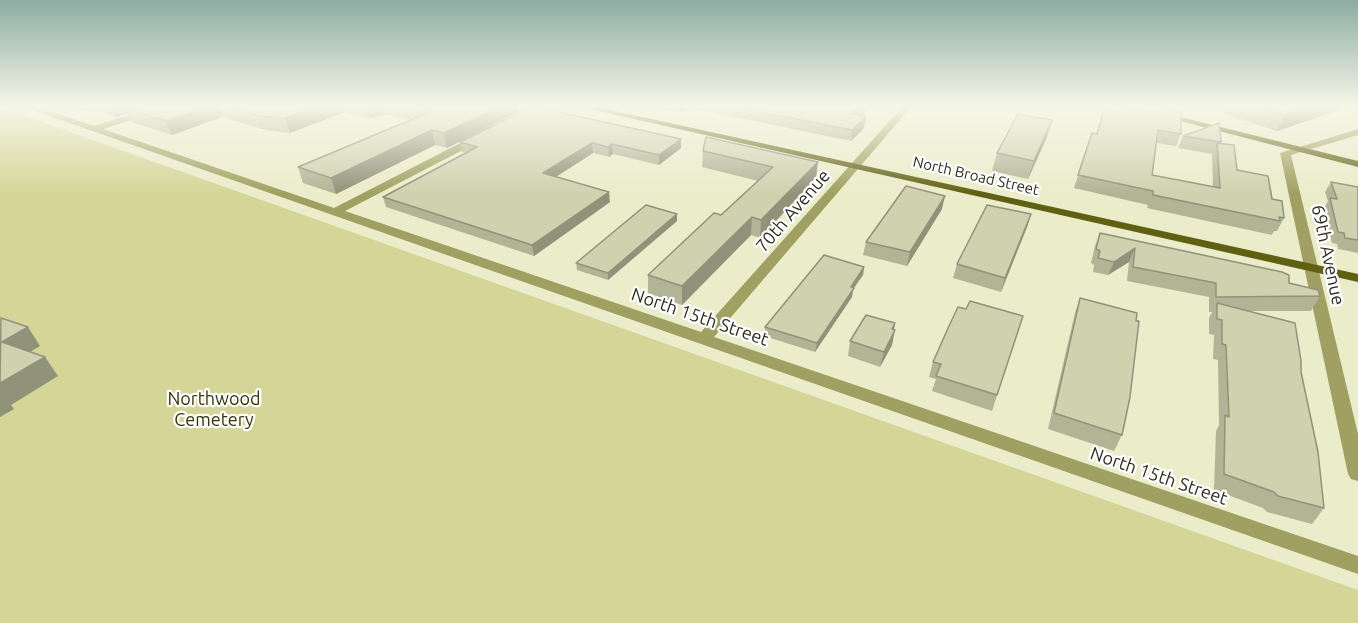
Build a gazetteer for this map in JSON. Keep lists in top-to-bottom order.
{
  "streets": {
    "main road": ["North Broad Street"],
    "street": ["70th Avenue", "69th Avenue", "North 15th Street"]
  },
  "crossings": [
    ["North Broad Street", "70th Avenue"],
    ["North Broad Street", "69th Avenue"],
    ["70th Avenue", "North 15th Street"]
  ],
  "parks": ["Northwood Cemetery"]
}
